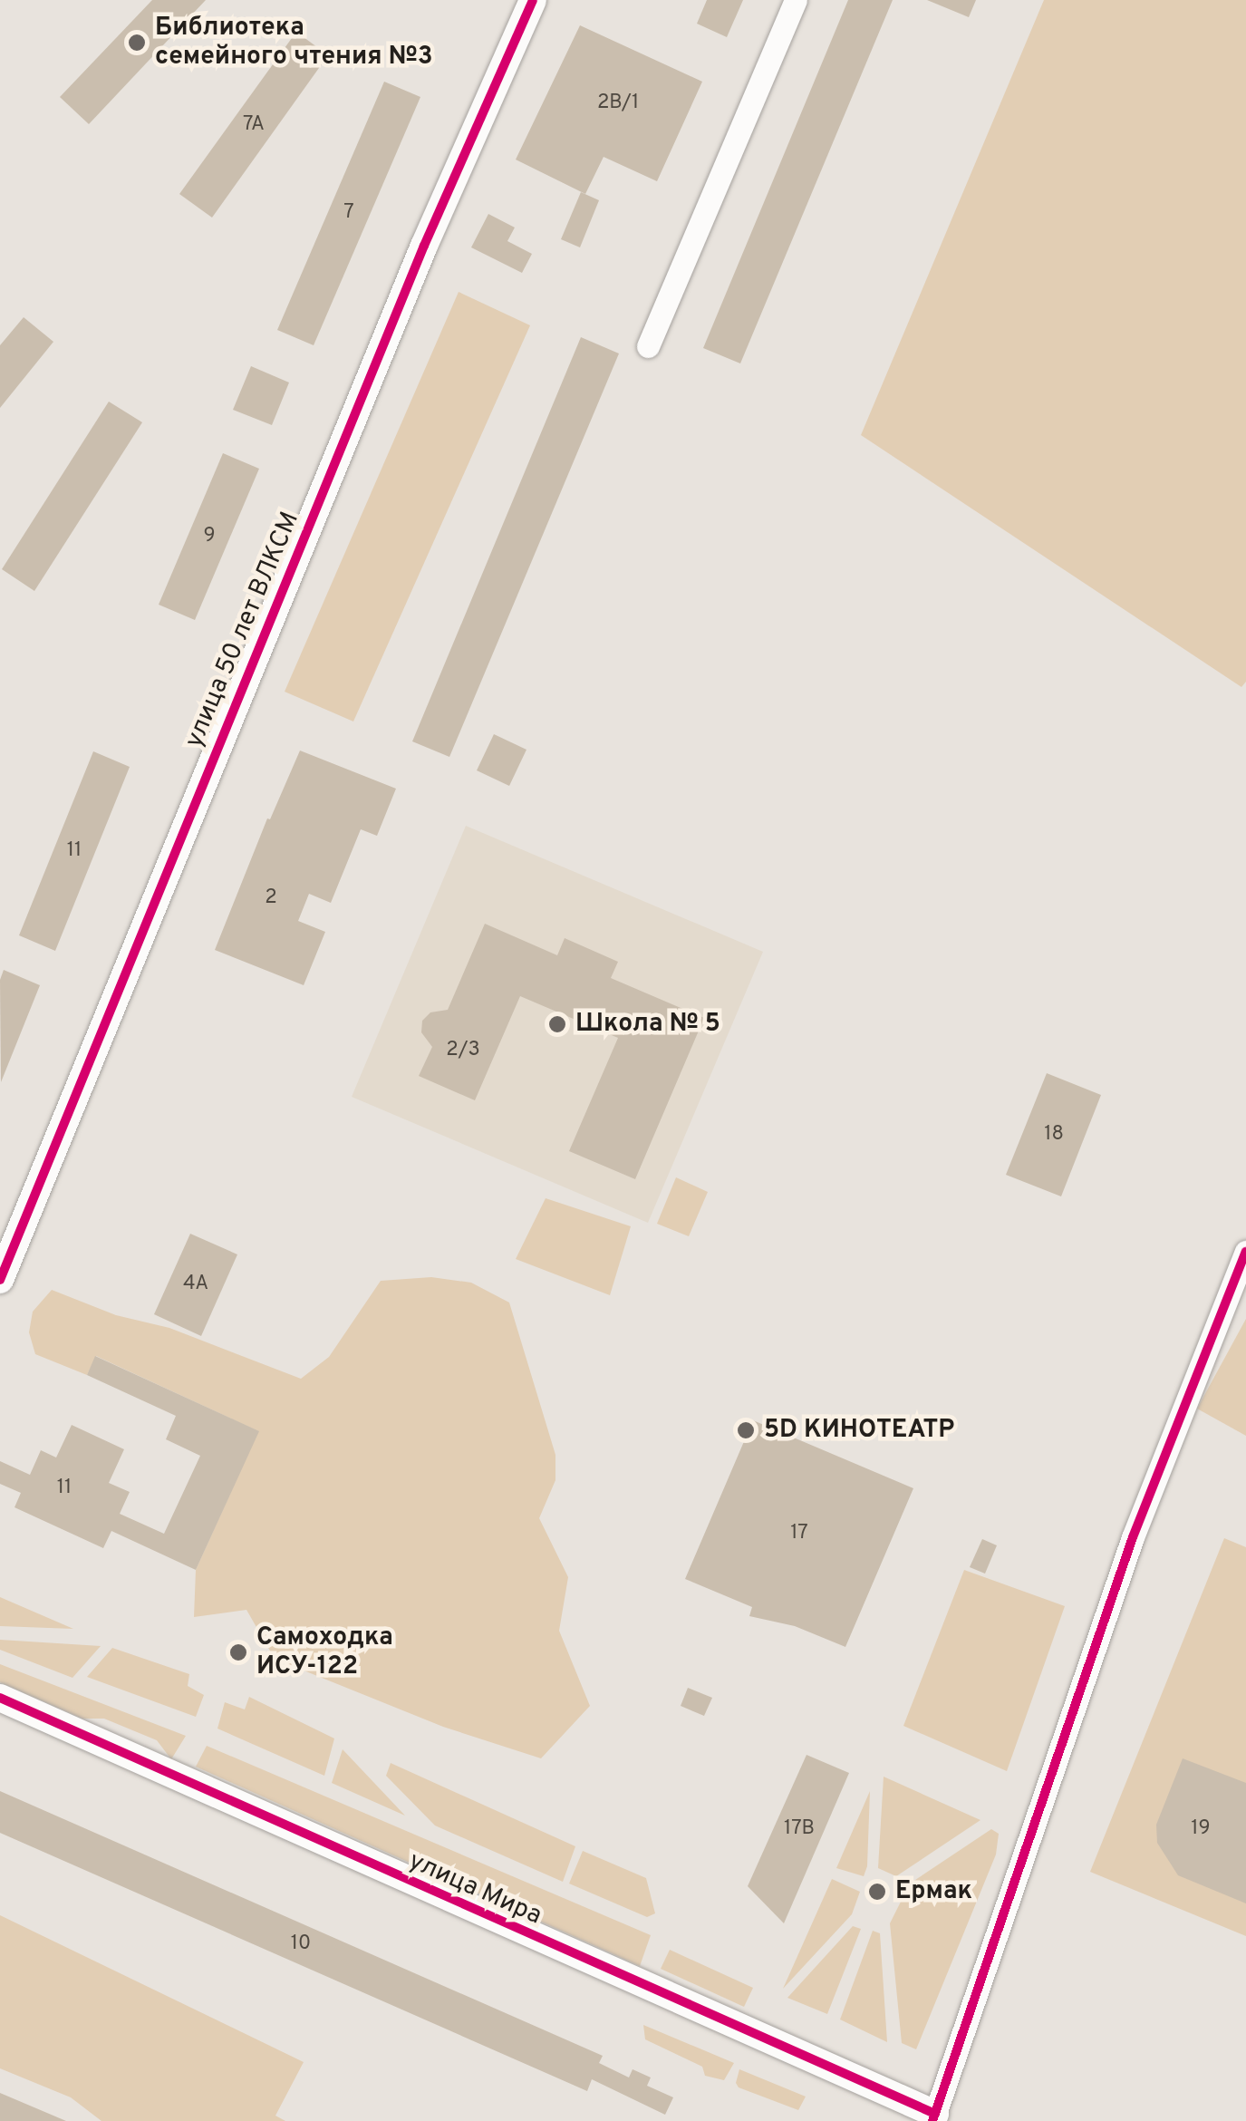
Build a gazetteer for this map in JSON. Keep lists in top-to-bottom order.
{
  "streets": {
    "street": ["улица 50 лет ВЛКСМ", "улица Мира"]
  },
  "places": [
    "Библиотека семейного чтения №3",
    "Школа № 5",
    "5D КИНОТЕАТР",
    "Самоходка ИСУ-122",
    "Ермак"
  ],
  "house_numbers": [
    "2В/1",
    "7А",
    "7",
    "9",
    "11",
    "2",
    "2/3",
    "18",
    "4А",
    "11",
    "17",
    "17В",
    "19",
    "10"
  ]
}
